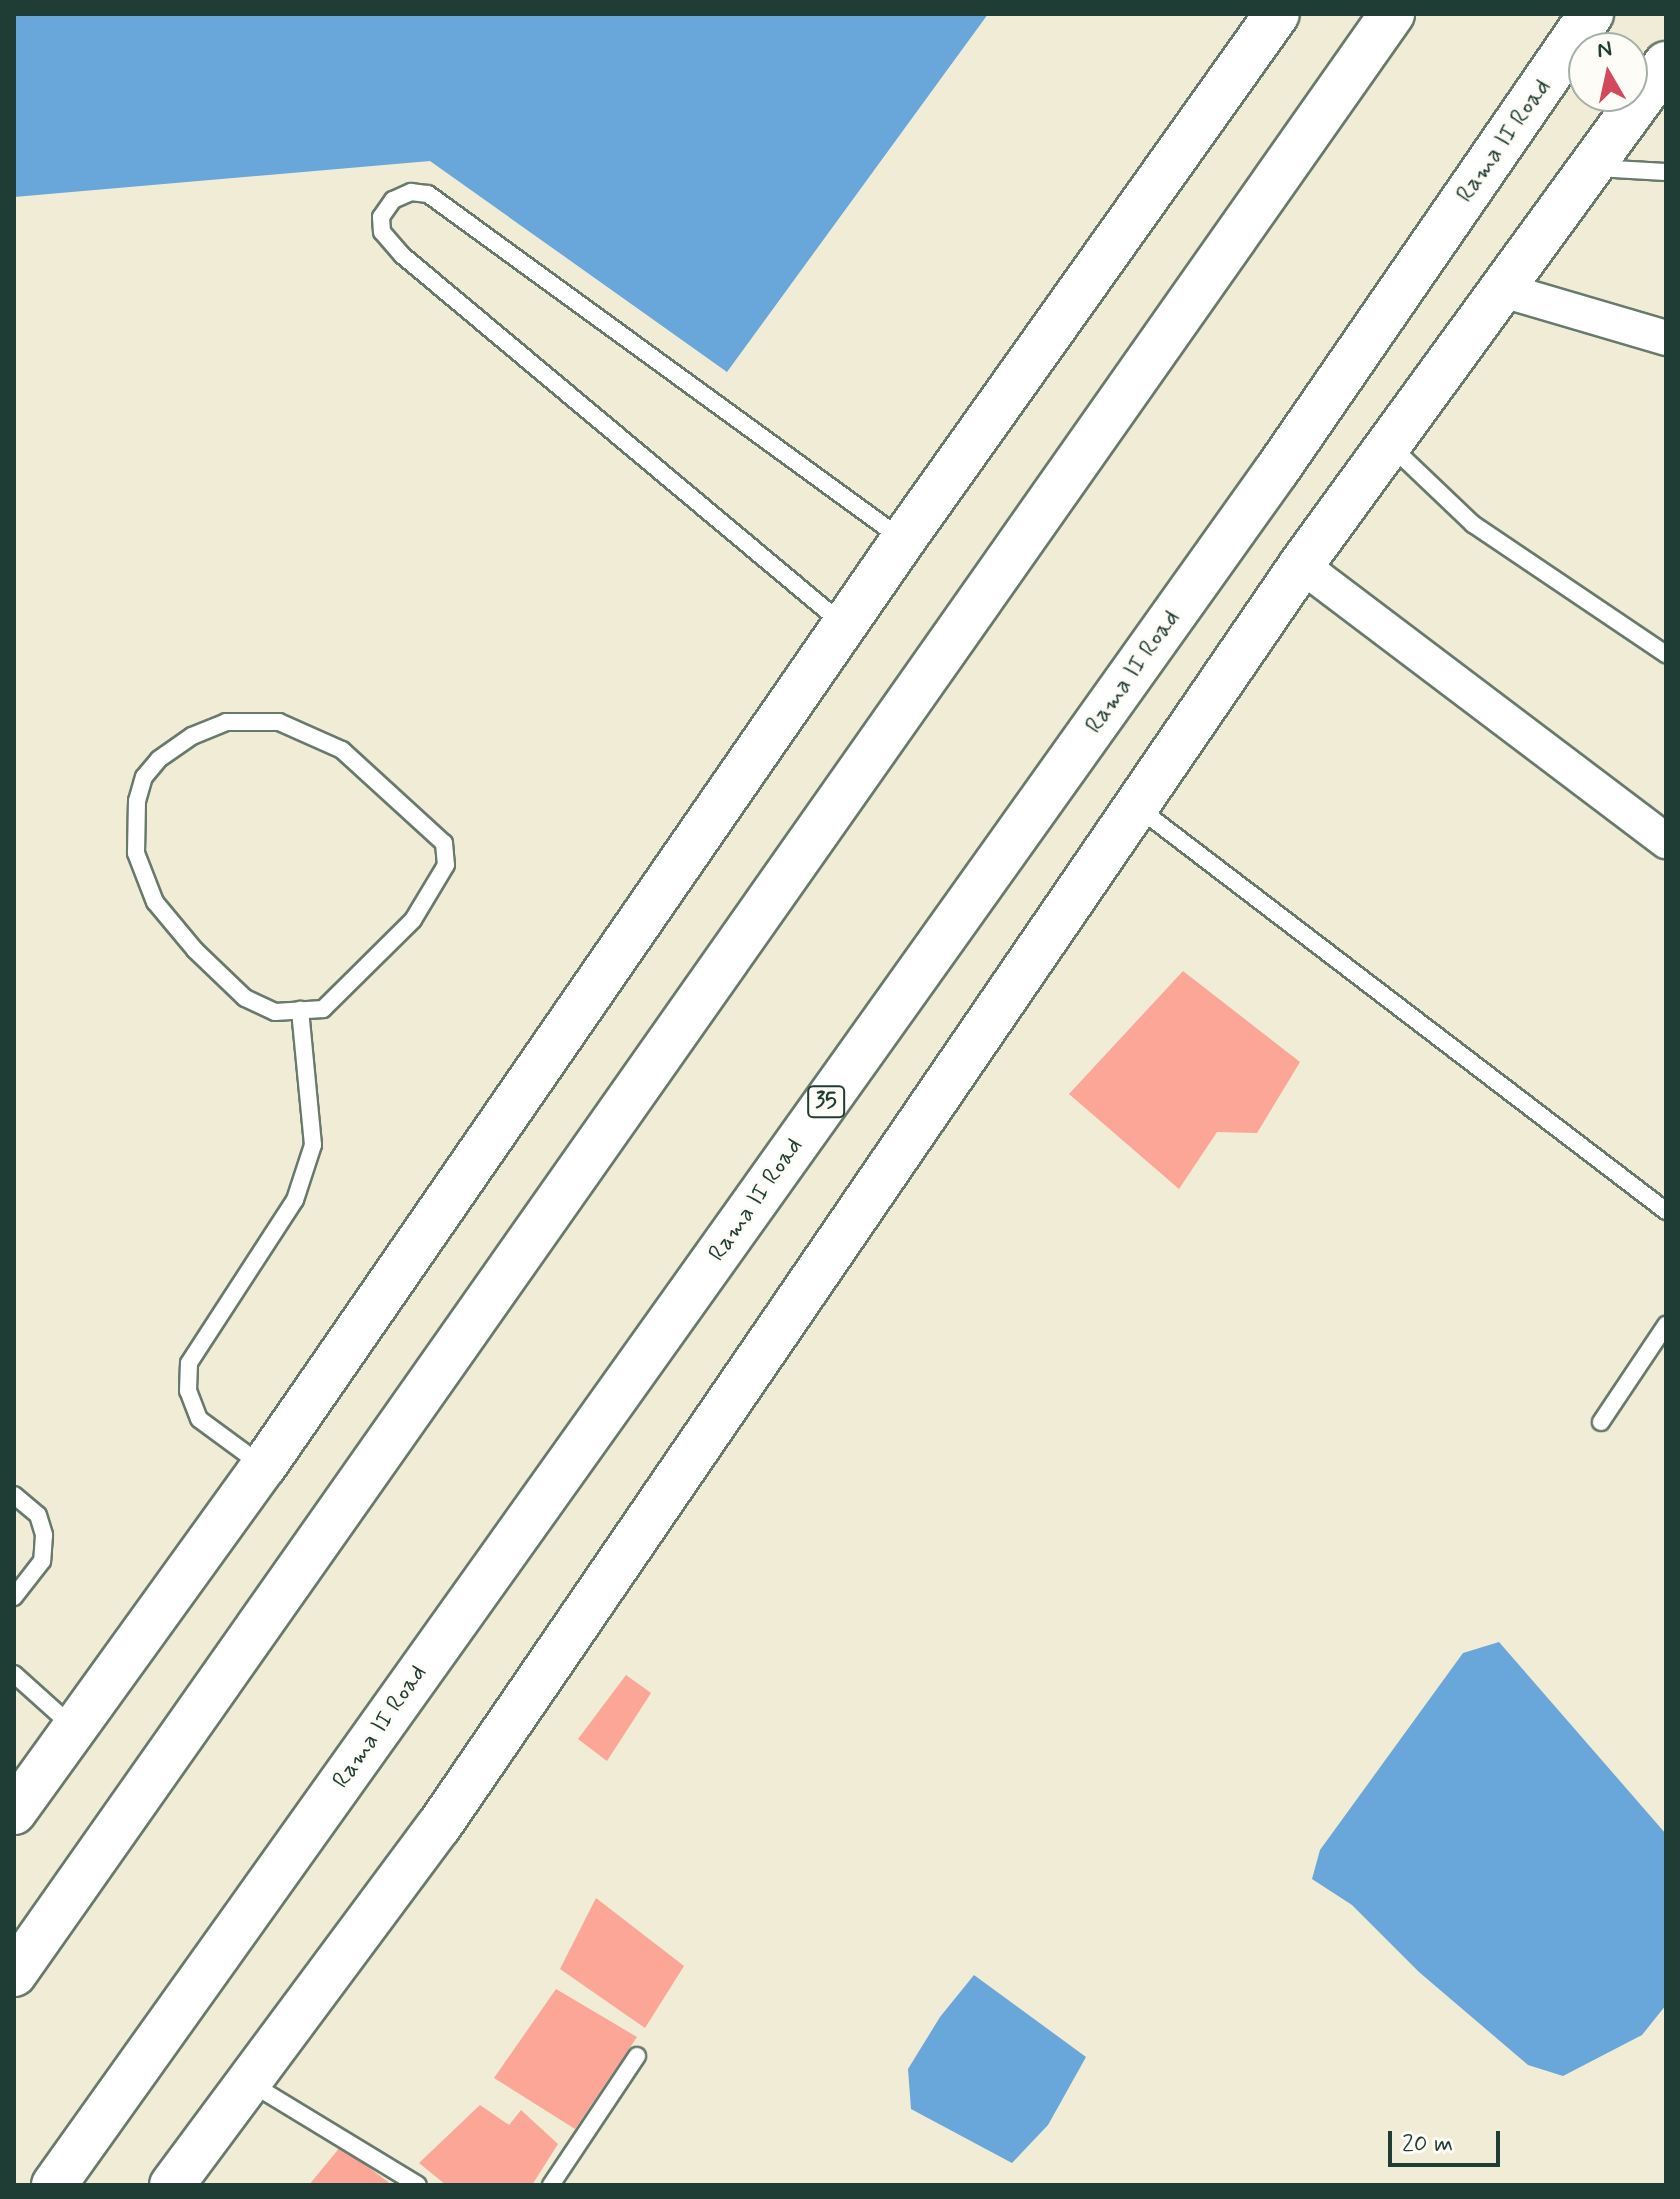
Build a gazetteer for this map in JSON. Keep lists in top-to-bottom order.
{
  "streets": {
    "main road": ["Rama II Road", "35"]
  },
  "scale_bar": "20 m",
  "north": "top"
}
